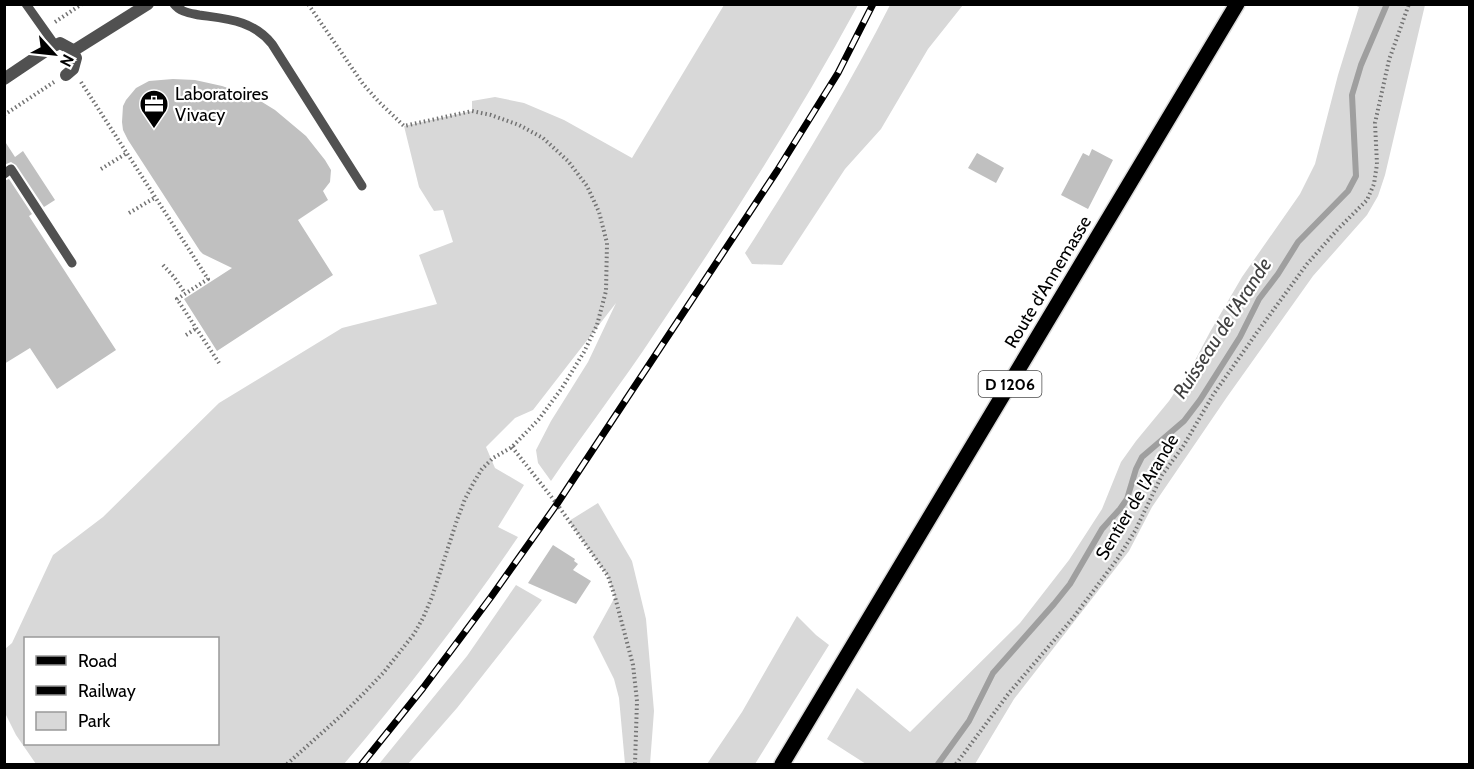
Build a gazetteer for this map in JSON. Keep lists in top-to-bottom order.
{
  "streets": {
    "main road": ["Route d'Annemasse", "D 1206"],
    "path": ["Sentier de l'Arande"]
  },
  "water": ["Ruisseau de l'Arande"],
  "places": {
    "office": ["Laboratoires Vivacy"]
  },
  "legend": ["Road", "Railway", "Park"],
  "north": "bottom right"
}
